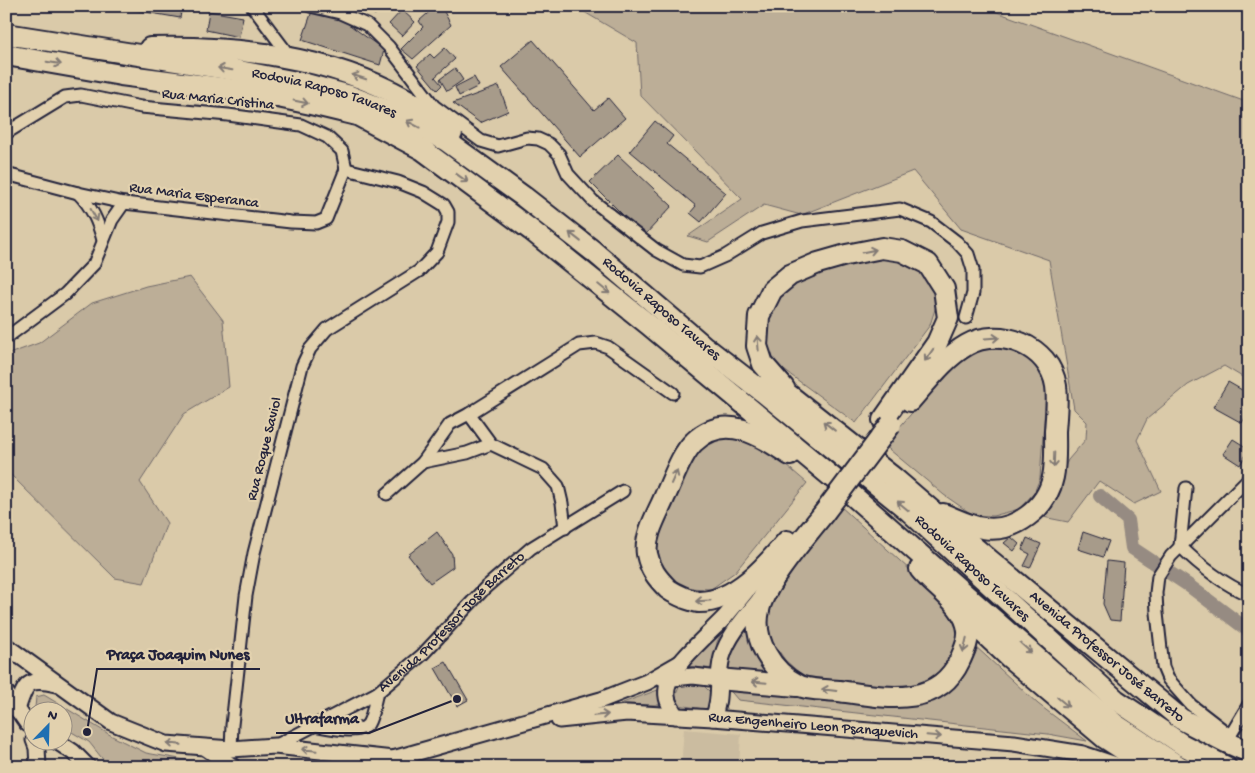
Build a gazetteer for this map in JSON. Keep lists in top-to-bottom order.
{
  "streets": {
    "highway": ["Rodovia Raposo Tavares", "Avenida Professor José Barreto"],
    "main road": ["Rua Engenheiro Leon Psanquevich"],
    "street": ["Rua Maria Cristina", "Rua Maria Esperanca", "Rua Roque Saviol"]
  },
  "crossings": [
    ["Rodovia Raposo Tavares", "Avenida Professor José Barreto"],
    ["Rua Maria Cristina", "Rua Maria Esperanca"],
    ["Rua Maria Cristina", "Rua Roque Saviol"],
    ["Rua Maria Esperanca", "Rua Roque Saviol"],
    ["Rua Roque Saviol", "Rua Engenheiro Leon Psanquevich"],
    ["Avenida Professor José Barreto", "Rua Engenheiro Leon Psanquevich"]
  ],
  "places": ["Ultrafarma", "Praça Joaquim Nunes"],
  "north": "top right"
}
